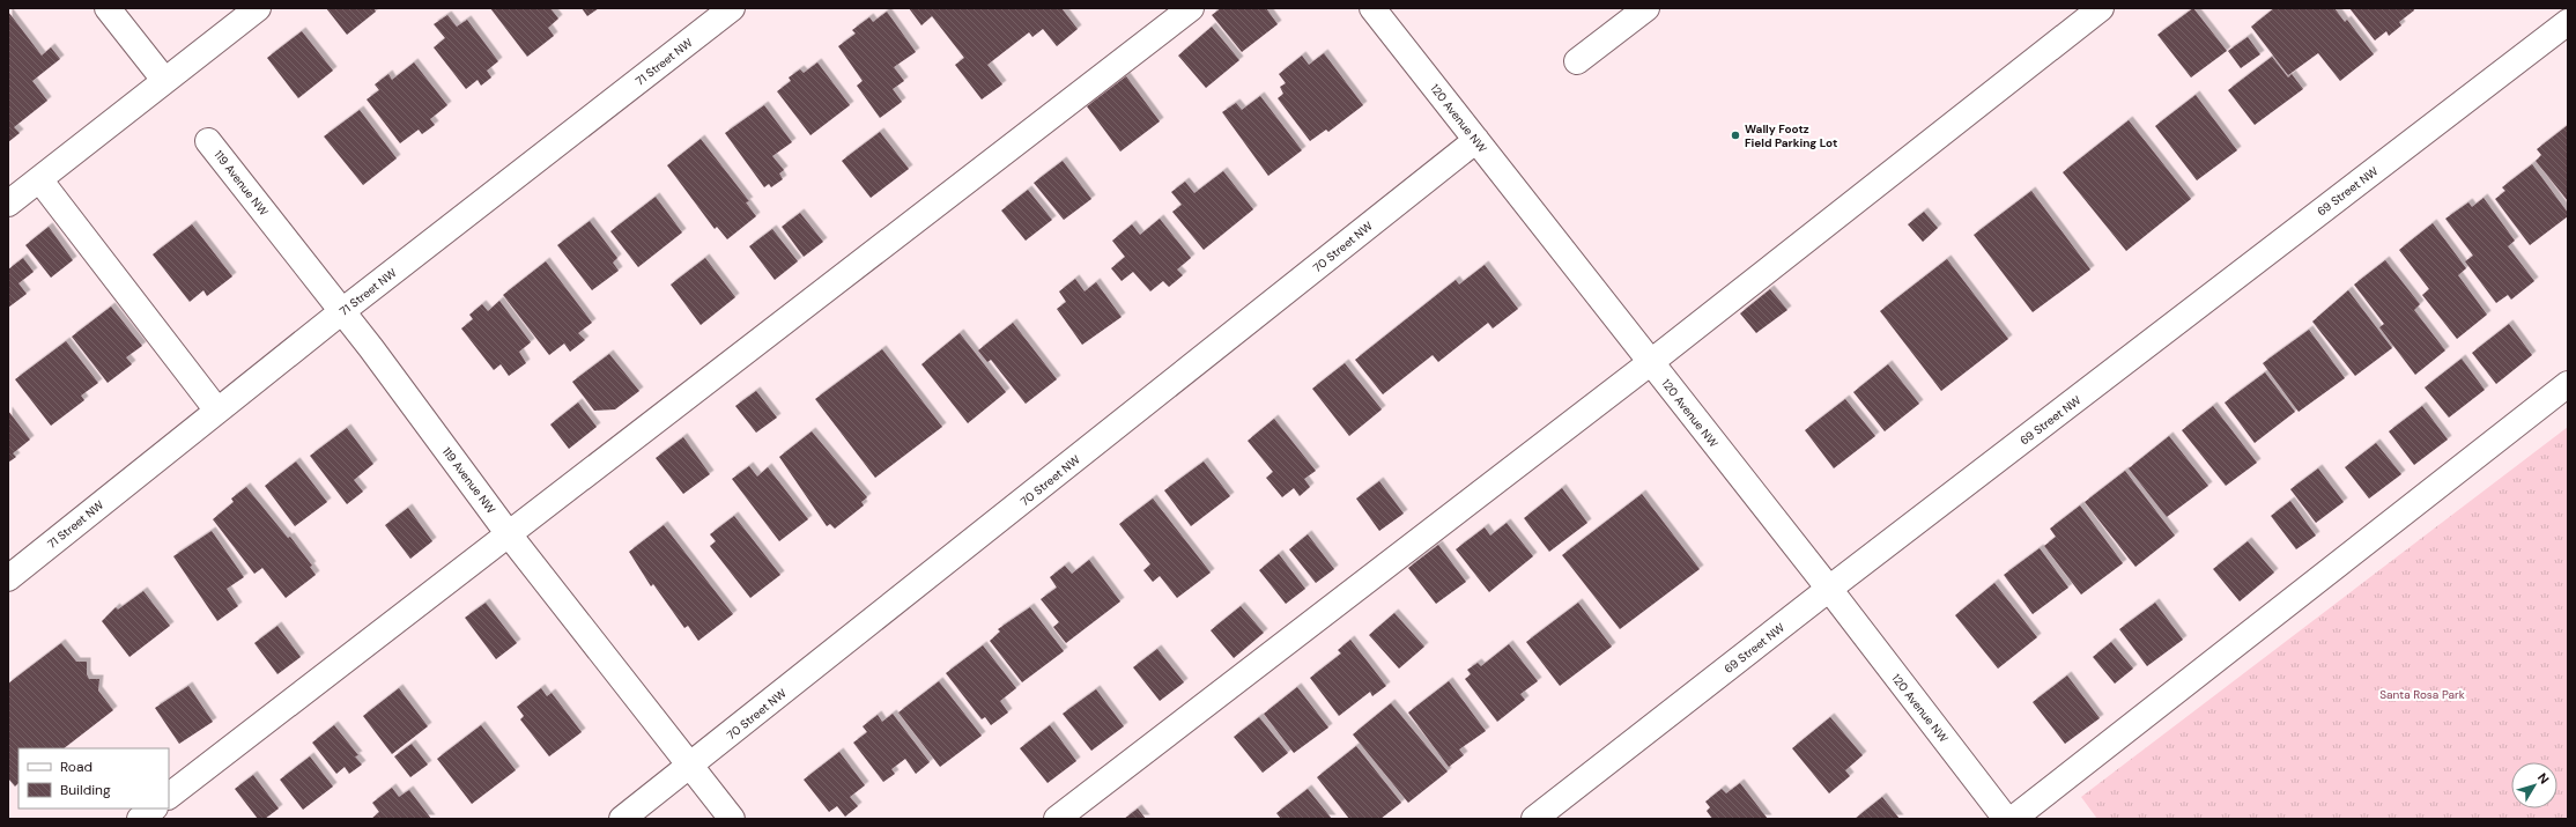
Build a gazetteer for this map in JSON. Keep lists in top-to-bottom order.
{
  "streets": {
    "street": [
      "71 Street NW",
      "120 Avenue NW",
      "119 Avenue NW",
      "69 Street NW",
      "70 Street NW"
    ]
  },
  "crossings": [
    ["71 Street NW", "119 Avenue NW"],
    ["120 Avenue NW", "69 Street NW"],
    ["120 Avenue NW", "70 Street NW"],
    ["119 Avenue NW", "70 Street NW"]
  ],
  "parks": ["Santa Rosa Park"],
  "places": ["Wally Footz Field Parking Lot"],
  "legend": ["Road", "Building"],
  "north": "top right"
}
